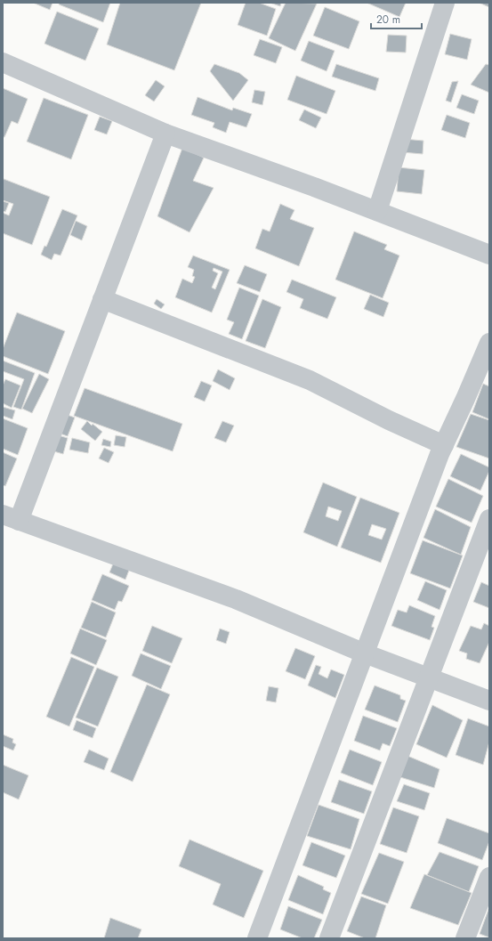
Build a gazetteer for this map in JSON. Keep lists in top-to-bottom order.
{
  "scale_bar": "20 m"
}
